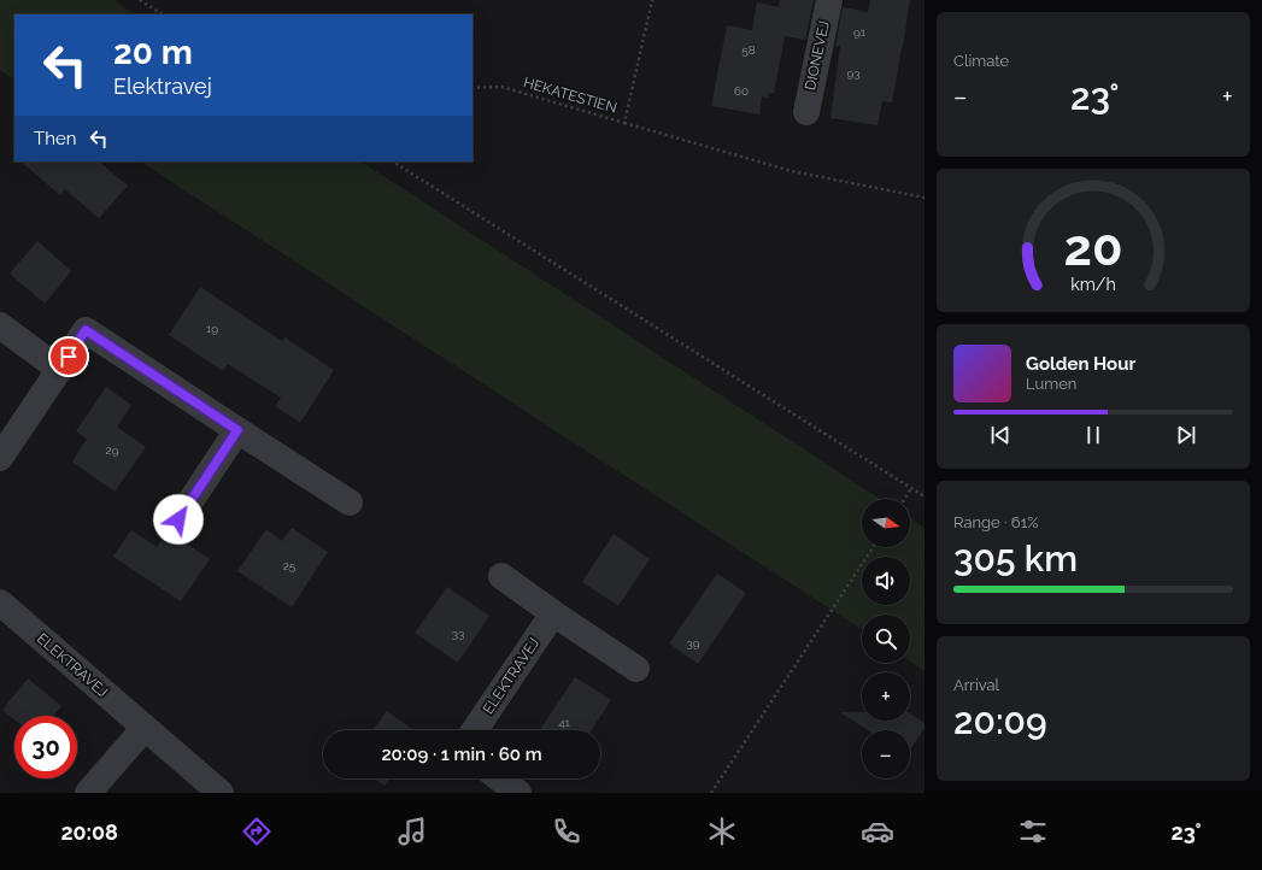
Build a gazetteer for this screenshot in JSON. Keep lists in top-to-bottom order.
{
  "streets": {
    "street": ["DIONEVEJ", "ELEKTRAVEJ"],
    "path": ["HEKATESTIEN"]
  },
  "house_numbers": [
    "91",
    "58",
    "93",
    "60",
    "19",
    "29",
    "25",
    "33",
    "39",
    "41"
  ],
  "north": "right",
  "page": {
    "tile": [
      "Climate",
      ["Range · 61%", "305 km"],
      ["Arrival", "20:09"]
    ],
    "turn": ["20 m", "Elektravej"],
    "heat": ["−", "23°", "+"],
    "then": "Then",
    "song": ["Golden Hour", "Lumen"],
    "map_buttons": ["+", "−"],
    "limit": "30",
    "trip": "20:09 · 1 min · 60 m",
    "tabs": ["20:08", "23°"],
    "gauge": ["20", "km/h"]
  }
}
